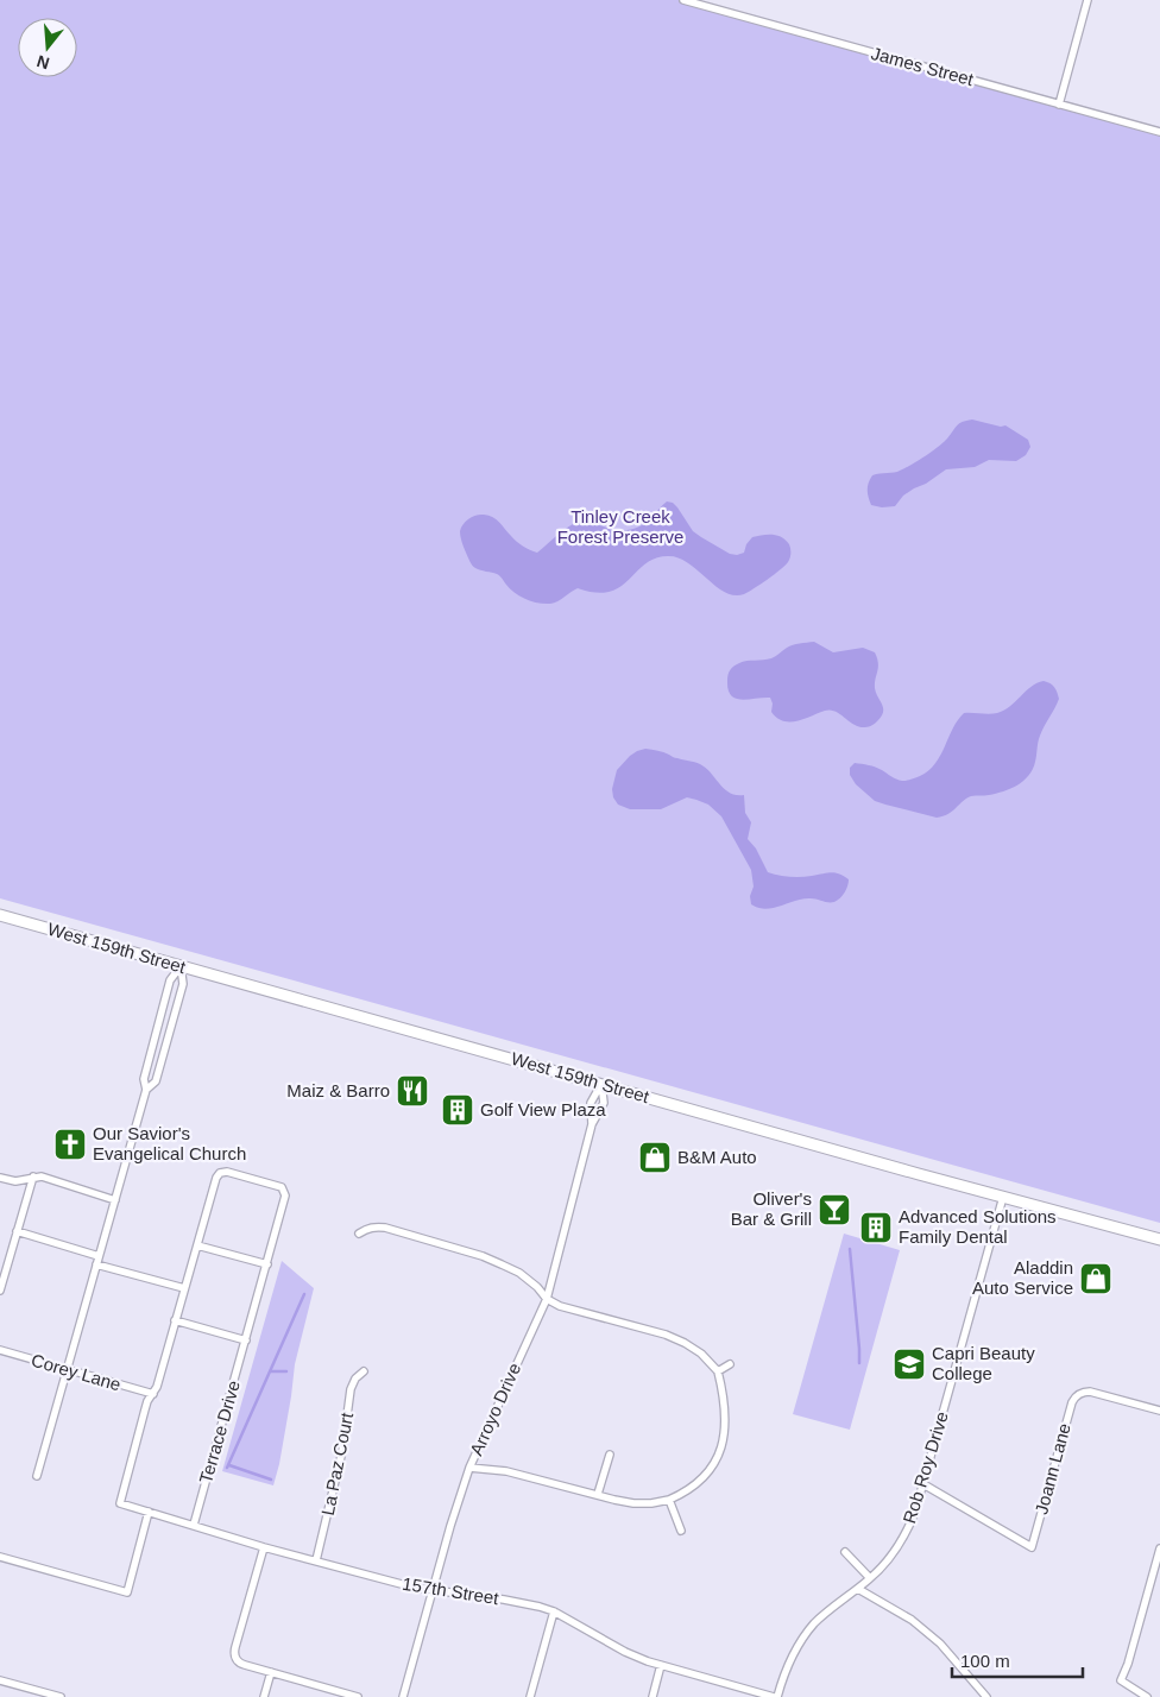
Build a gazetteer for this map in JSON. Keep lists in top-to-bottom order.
{
  "streets": {
    "main road": ["West 159th Street"],
    "street": [
      "James Street",
      "Corey Lane",
      "Arroyo Drive",
      "Terrace Drive",
      "La Paz Court",
      "Rob Roy Drive",
      "Joann Lane",
      "157th Street"
    ]
  },
  "crossings": [
    ["West 159th Street", "Arroyo Drive"],
    ["West 159th Street", "Rob Roy Drive"],
    ["Corey Lane", "Terrace Drive"],
    ["Arroyo Drive", "157th Street"],
    ["Terrace Drive", "157th Street"],
    ["La Paz Court", "157th Street"],
    ["Rob Roy Drive", "Joann Lane"],
    ["Rob Roy Drive", "157th Street"]
  ],
  "parks": ["Tinley Creek Forest Preserve"],
  "places": {
    "restaurant": ["Maiz & Barro"],
    "building": ["Golf View Plaza", "Advanced Solutions Family Dental"],
    "church": ["Our Savior's Evangelical Church"],
    "shop": ["B&M Auto", "Aladdin Auto Service"],
    "bar": ["Oliver's Bar & Grill"],
    "school or university": ["Capri Beauty College"]
  },
  "scale_bar": "100 m",
  "north": "bottom"
}
